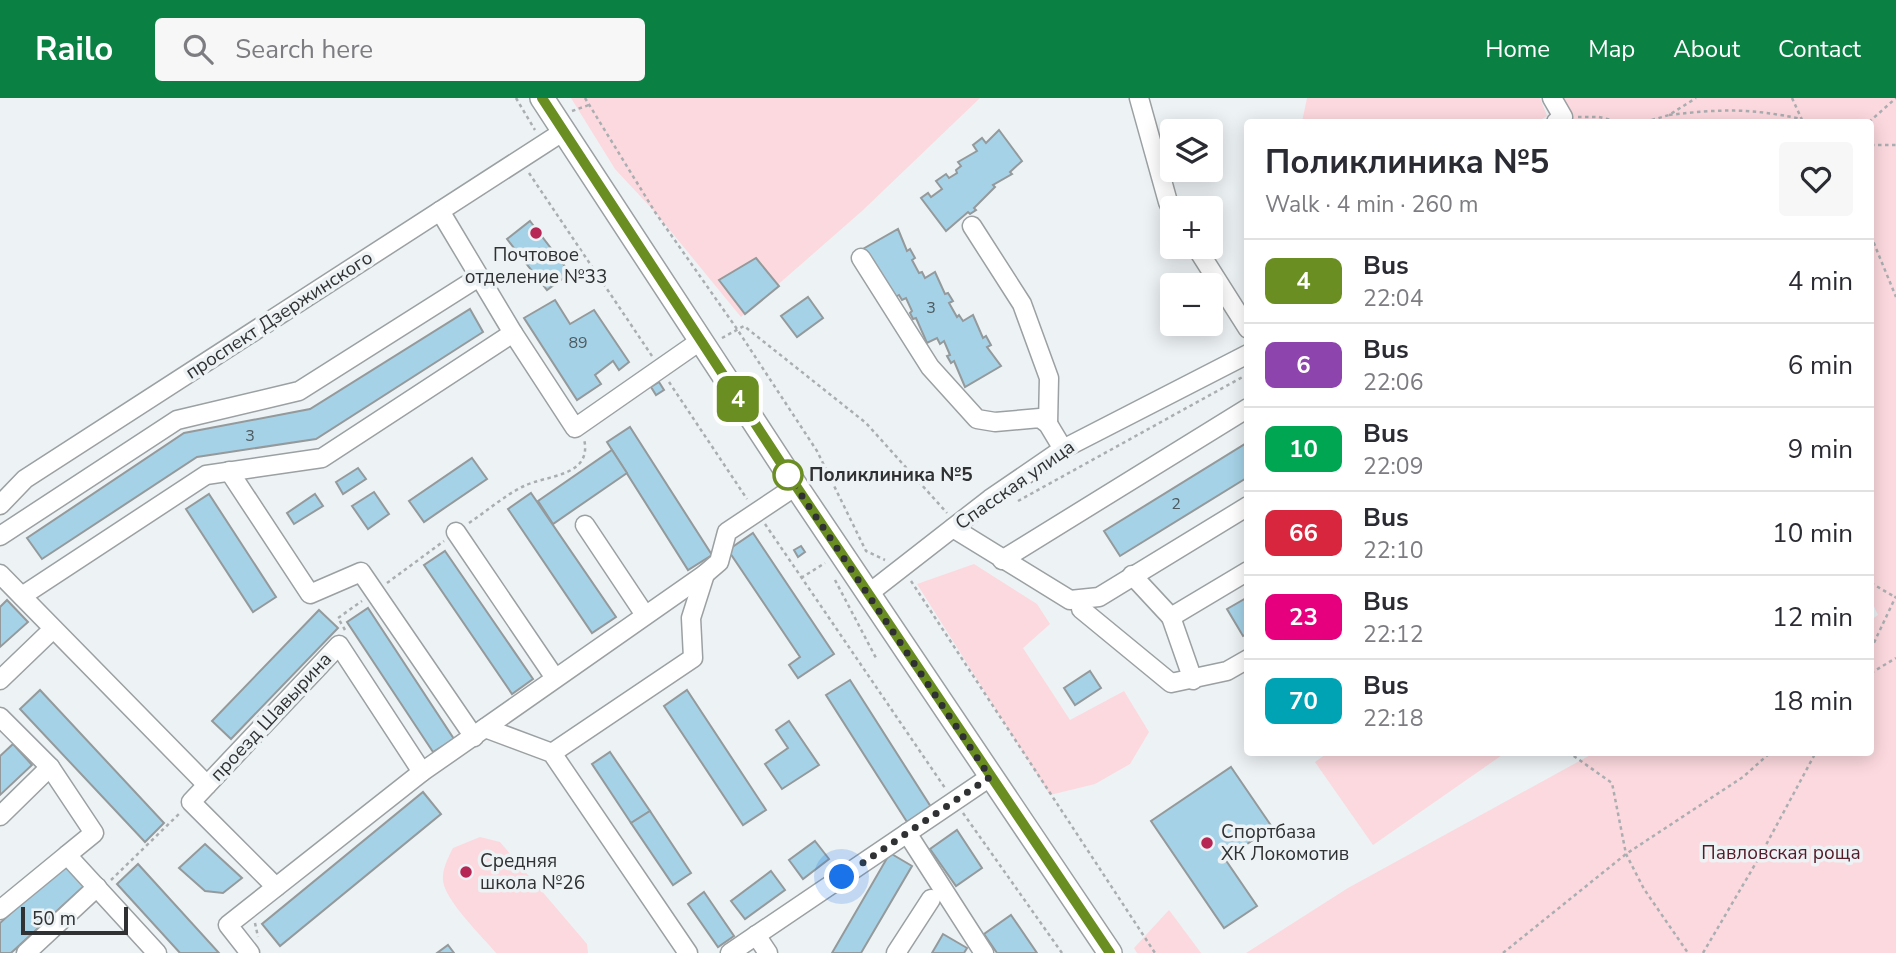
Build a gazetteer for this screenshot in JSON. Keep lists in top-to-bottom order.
{
  "streets": {
    "street": ["проспект Дзержинского", "Спасская улица", "проезд Шавырина"]
  },
  "parks": ["Павловская роща"],
  "places": [
    "Почтовое отделение №33",
    "Поликлиника №5",
    "Спортбаза ХК Локомотив",
    "Средняя школа №26"
  ],
  "lines": ["bus line 4"],
  "house_numbers": [
    "3",
    "89",
    "3",
    "2"
  ],
  "scale_bar": "50 m",
  "page": {
    "header": "Railo",
    "search": "Search here",
    "nav": [
      "Home",
      "Map",
      "About",
      "Contact"
    ],
    "on_map": "4",
    "map_buttons": ["+", "−"],
    "heading": ["Поликлиника №5", "Walk · 4 min · 260 m"],
    "list": [
      {
        "mark": "4",
        "name": "Bus",
        "note": "22:04",
        "value": "4 min"
      },
      {
        "mark": "6",
        "name": "Bus",
        "note": "22:06",
        "value": "6 min"
      },
      {
        "mark": "10",
        "name": "Bus",
        "note": "22:09",
        "value": "9 min"
      },
      {
        "mark": "66",
        "name": "Bus",
        "note": "22:10",
        "value": "10 min"
      },
      {
        "mark": "23",
        "name": "Bus",
        "note": "22:12",
        "value": "12 min"
      },
      {
        "mark": "70",
        "name": "Bus",
        "note": "22:18",
        "value": "18 min"
      }
    ],
    "scale": "50 m"
  }
}
